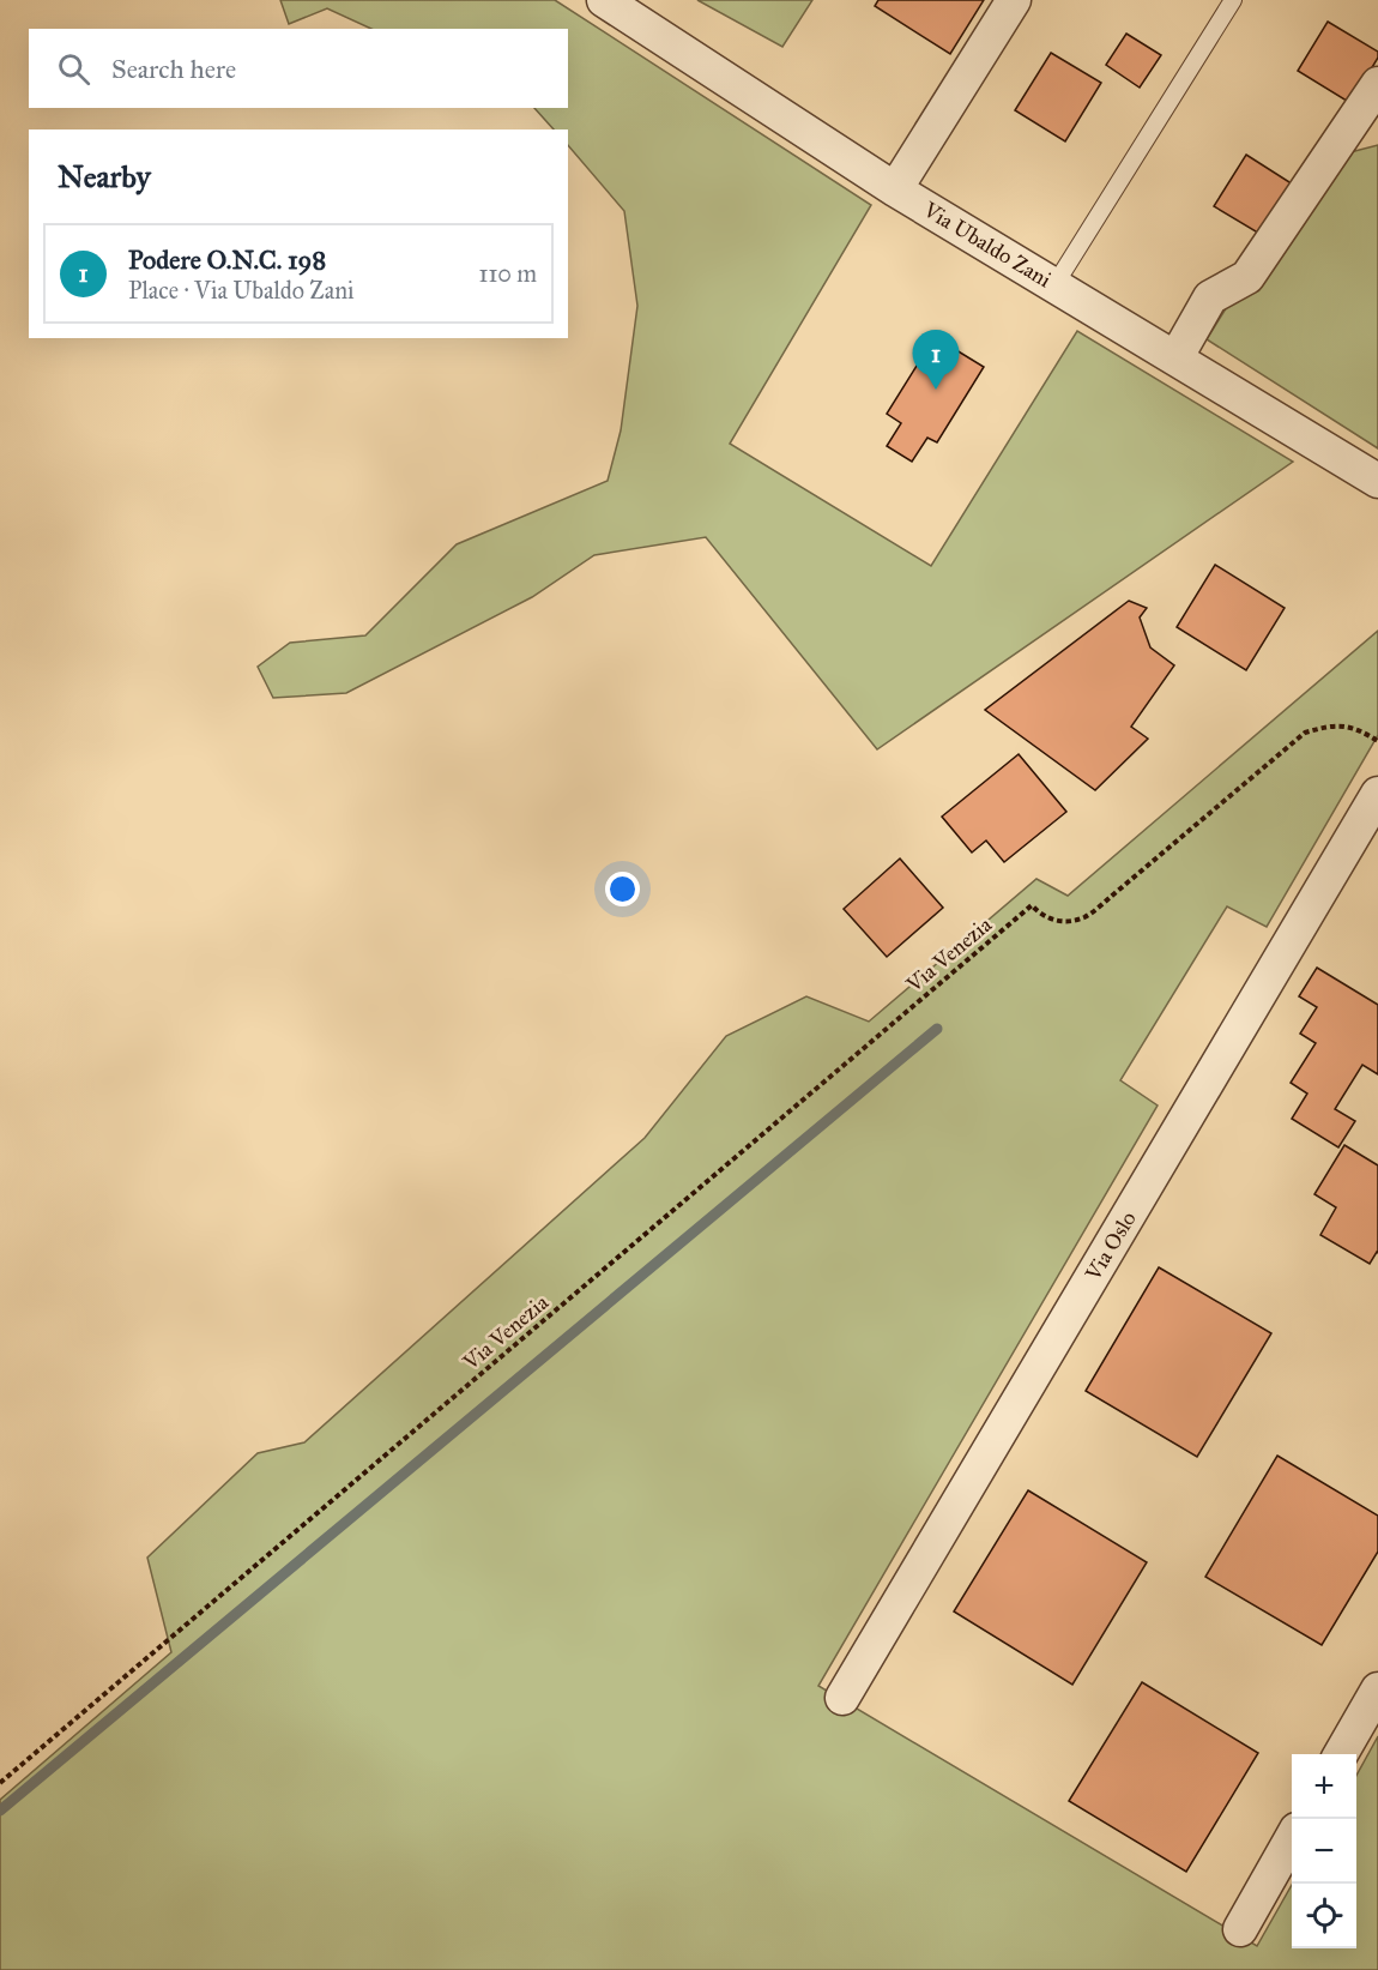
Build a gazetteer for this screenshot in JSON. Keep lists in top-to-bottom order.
{
  "streets": {
    "street": ["Via Ubaldo Zani", "Via Oslo"],
    "path": ["Via Venezia"]
  },
  "page": {
    "search": "Search here",
    "heading": "Nearby",
    "list": [
      {
        "mark": "1",
        "name": "Podere O.N.C. 198",
        "note": "Place · Via Ubaldo Zani",
        "value": "110 m"
      }
    ],
    "pins": "1",
    "map_buttons": ["+", "−"]
  }
}
